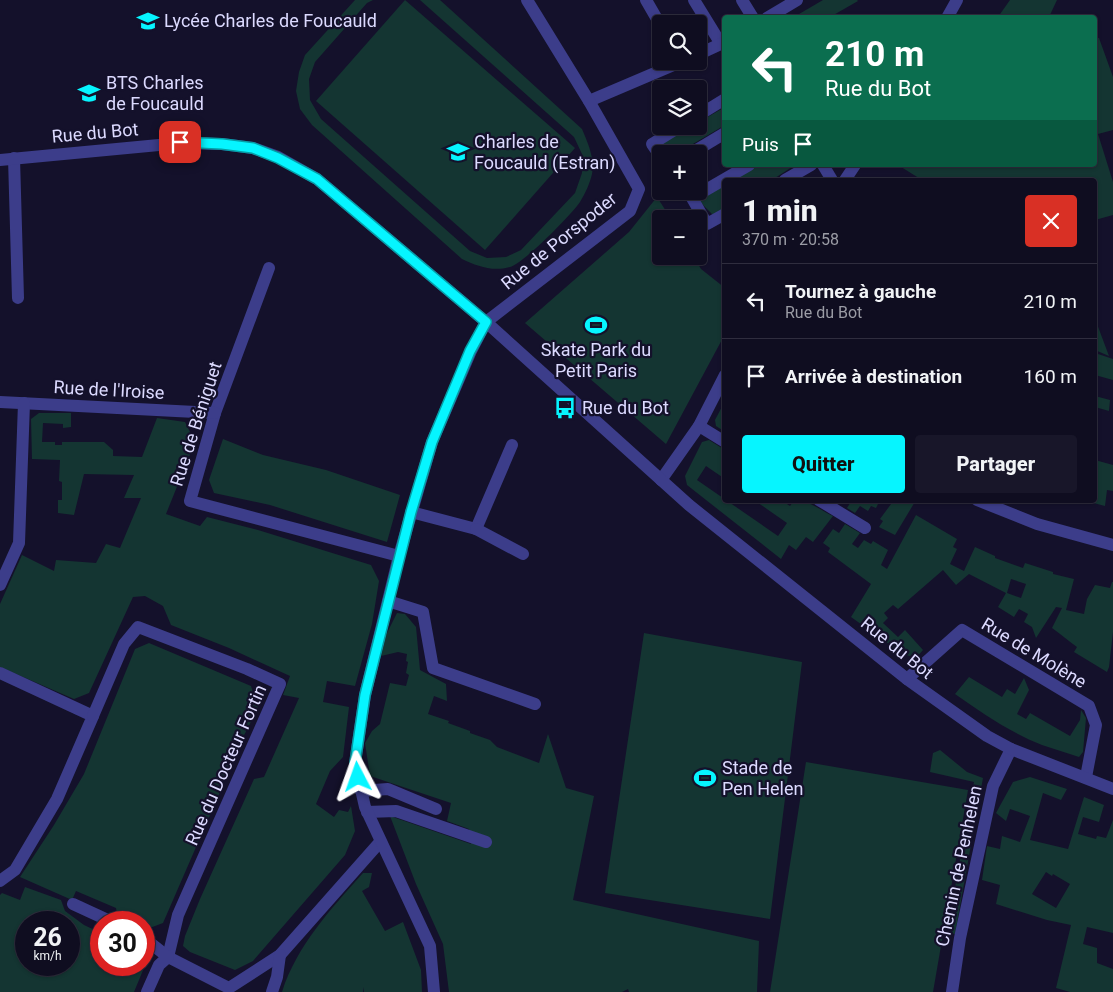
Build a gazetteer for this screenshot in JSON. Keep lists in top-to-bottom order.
{
  "streets": {
    "street": [
      "Rue du Bot",
      "Rue de Porspoder",
      "Rue de l'Iroise",
      "Rue de Béniguet",
      "Rue de Molène",
      "Rue du Docteur Fortin",
      "Chemin de Penhelen"
    ]
  },
  "crossings": [
    ["Rue du Bot", "Rue de Porspoder"],
    ["Rue du Bot", "Rue de Molène"],
    ["Rue du Bot", "Chemin de Penhelen"],
    ["Rue de l'Iroise", "Rue de Béniguet"]
  ],
  "places": {
    "school or university": ["Lycée Charles de Foucauld", "BTS Charles de Foucauld", "Charles de Foucauld (Estran)"],
    "sports": ["Skate Park du Petit Paris", "Stade de Pen Helen"],
    "bus stop": ["Rue du Bot"]
  },
  "page": {
    "map_buttons": ["+", "−"],
    "turn": ["210 m", "Rue du Bot"],
    "then": "Puis",
    "heading": ["1 min", "370 m · 20:58"],
    "list": [
      {
        "name": "Tournez à gauche",
        "note": "Rue du Bot",
        "value": "210 m"
      },
      {
        "name": "Arrivée à destination",
        "value": "160 m"
      }
    ],
    "buttons": ["Quitter", "Partager"],
    "speed": "26 km/h",
    "limit": "30"
  }
}
